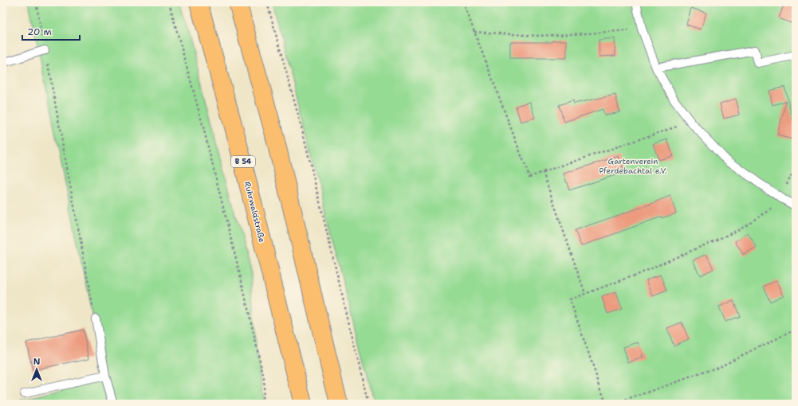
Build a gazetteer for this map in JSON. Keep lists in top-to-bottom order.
{
  "streets": {
    "highway": ["B 54", "Ruhrwaldstraße"]
  },
  "parks": ["Gartenverein Pferdebachtal e.V."],
  "scale_bar": "20 m",
  "north": "top"
}
